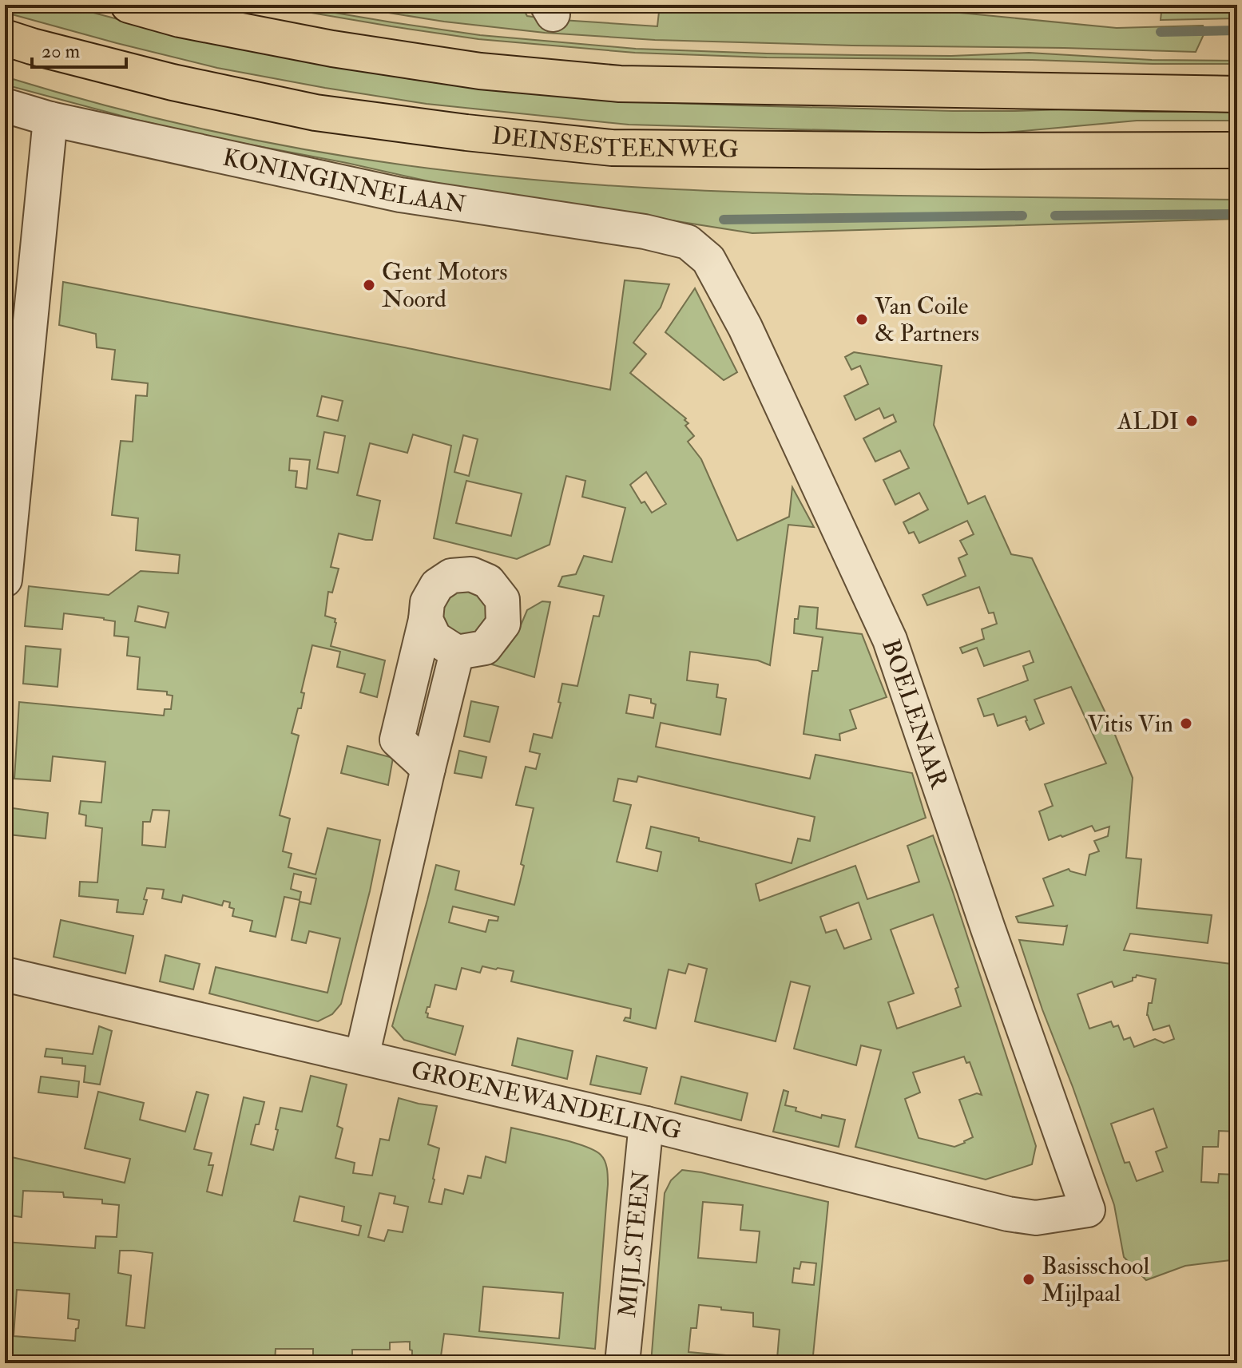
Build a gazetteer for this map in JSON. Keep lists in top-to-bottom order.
{
  "streets": {
    "highway": ["DEINSESTEENWEG"],
    "street": [
      "KONINGINNELAAN",
      "BOELENAAR",
      "GROENEWANDELING",
      "MIJLSTEEN"
    ]
  },
  "crossings": [
    ["KONINGINNELAAN", "BOELENAAR"],
    ["BOELENAAR", "GROENEWANDELING"],
    ["GROENEWANDELING", "MIJLSTEEN"]
  ],
  "places": [
    "Gent Motors Noord",
    "Van Coile & Partners",
    "ALDI",
    "Vitis Vin",
    "Basisschool Mijlpaal"
  ],
  "scale_bar": "20 m"
}
